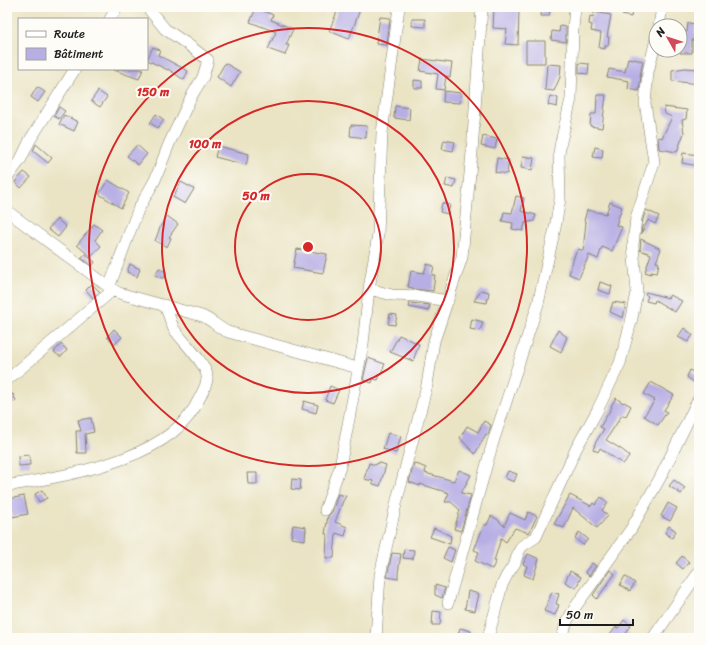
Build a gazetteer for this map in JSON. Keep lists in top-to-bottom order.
{
  "legend": ["Route", "Bâtiment"],
  "scale_bar": "50 m",
  "north": "top left",
  "rings": ["150 m", "100 m", "50 m"]
}
